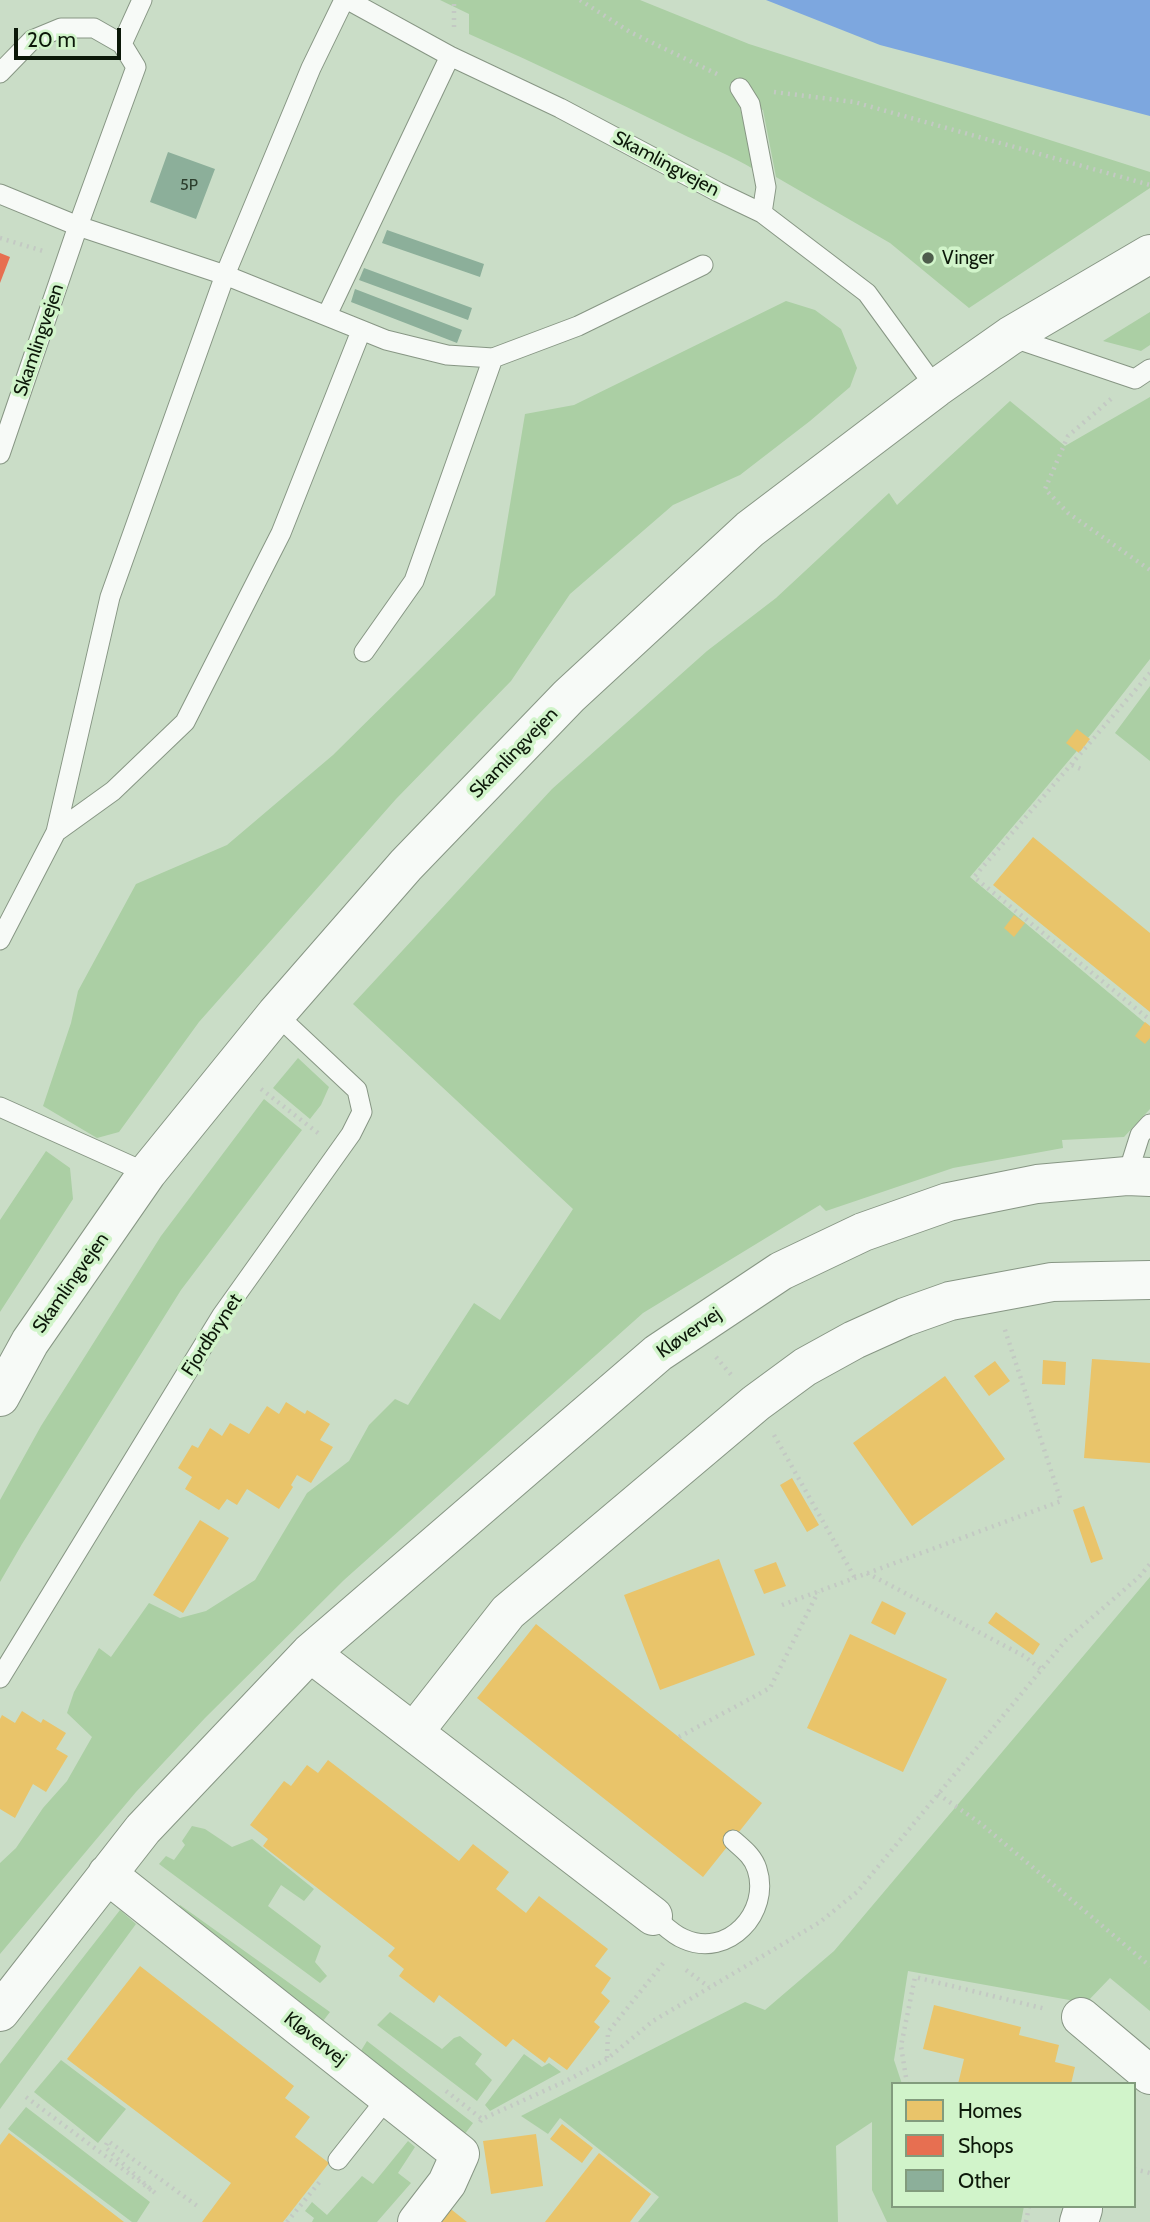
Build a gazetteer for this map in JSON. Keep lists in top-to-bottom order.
{
  "streets": {
    "street": ["Skamlingvejen", "Kløvervej"],
    "lane": ["Fjordbrynet"]
  },
  "crossings": [
    ["Skamlingvejen", "Fjordbrynet"]
  ],
  "places": ["Vinger"],
  "house_numbers": ["5P"],
  "legend": ["Homes", "Shops", "Other"],
  "scale_bar": "20 m"
}
